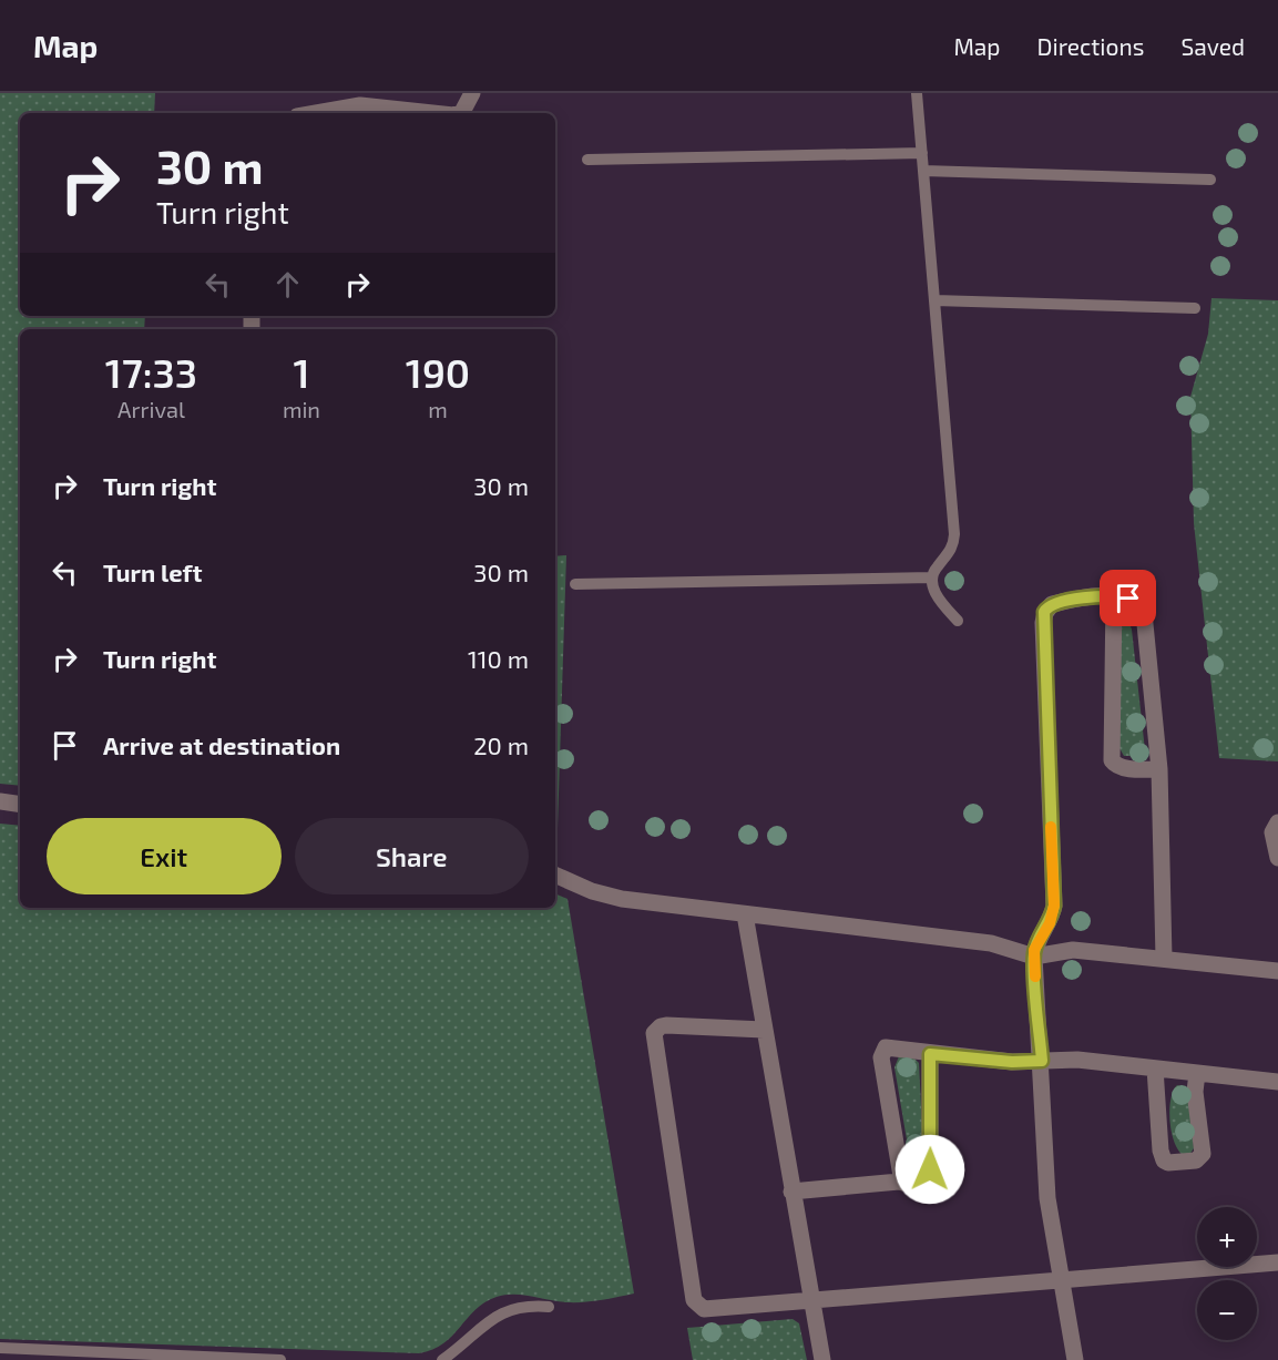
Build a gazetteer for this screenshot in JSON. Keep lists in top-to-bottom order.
{
  "page": {
    "header": "Map",
    "nav": ["Map", "Directions", "Saved"],
    "turn": ["30 m", "Turn right"],
    "eta": [
      "17:33",
      "Arrival",
      "1",
      "min",
      "190",
      "m"
    ],
    "list": [
      {
        "name": "Turn right",
        "value": "30 m"
      },
      {
        "name": "Turn left",
        "value": "30 m"
      },
      {
        "name": "Turn right",
        "value": "110 m"
      },
      {
        "name": "Arrive at destination",
        "value": "20 m"
      }
    ],
    "buttons": ["Exit", "Share"],
    "map_buttons": ["+", "−"]
  }
}
